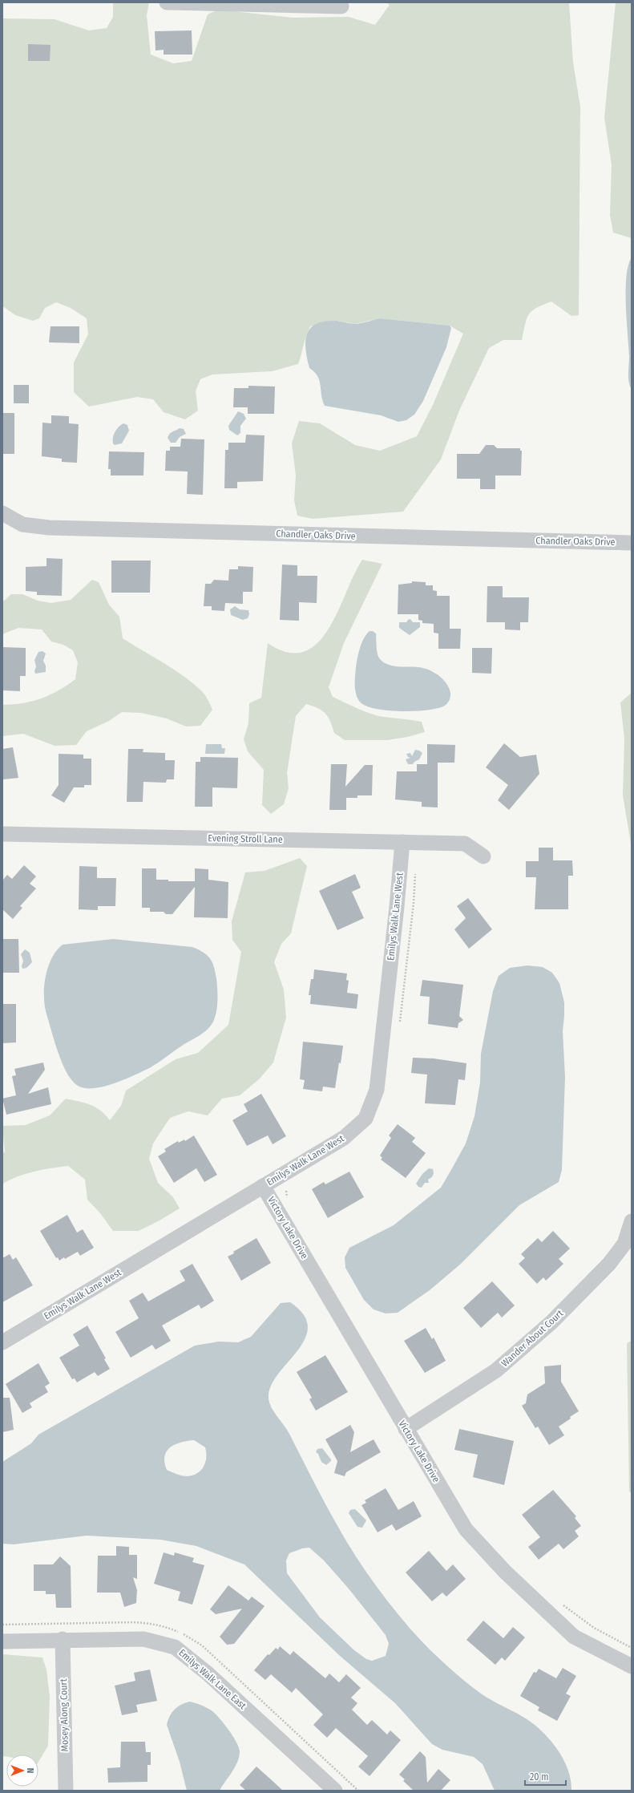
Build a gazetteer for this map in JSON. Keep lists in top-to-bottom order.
{
  "streets": {
    "street": [
      "Chandler Oaks Drive",
      "Evening Stroll Lane",
      "Emilys Walk Lane West",
      "Victory Lake Drive",
      "Wander About Court",
      "Emilys Walk Lane East",
      "Mosey Along Court"
    ]
  },
  "crossings": [
    ["Evening Stroll Lane", "Emilys Walk Lane West"],
    ["Emilys Walk Lane West", "Victory Lake Drive"],
    ["Victory Lake Drive", "Wander About Court"],
    ["Emilys Walk Lane East", "Mosey Along Court"]
  ],
  "scale_bar": "20 m",
  "north": "right"
}
